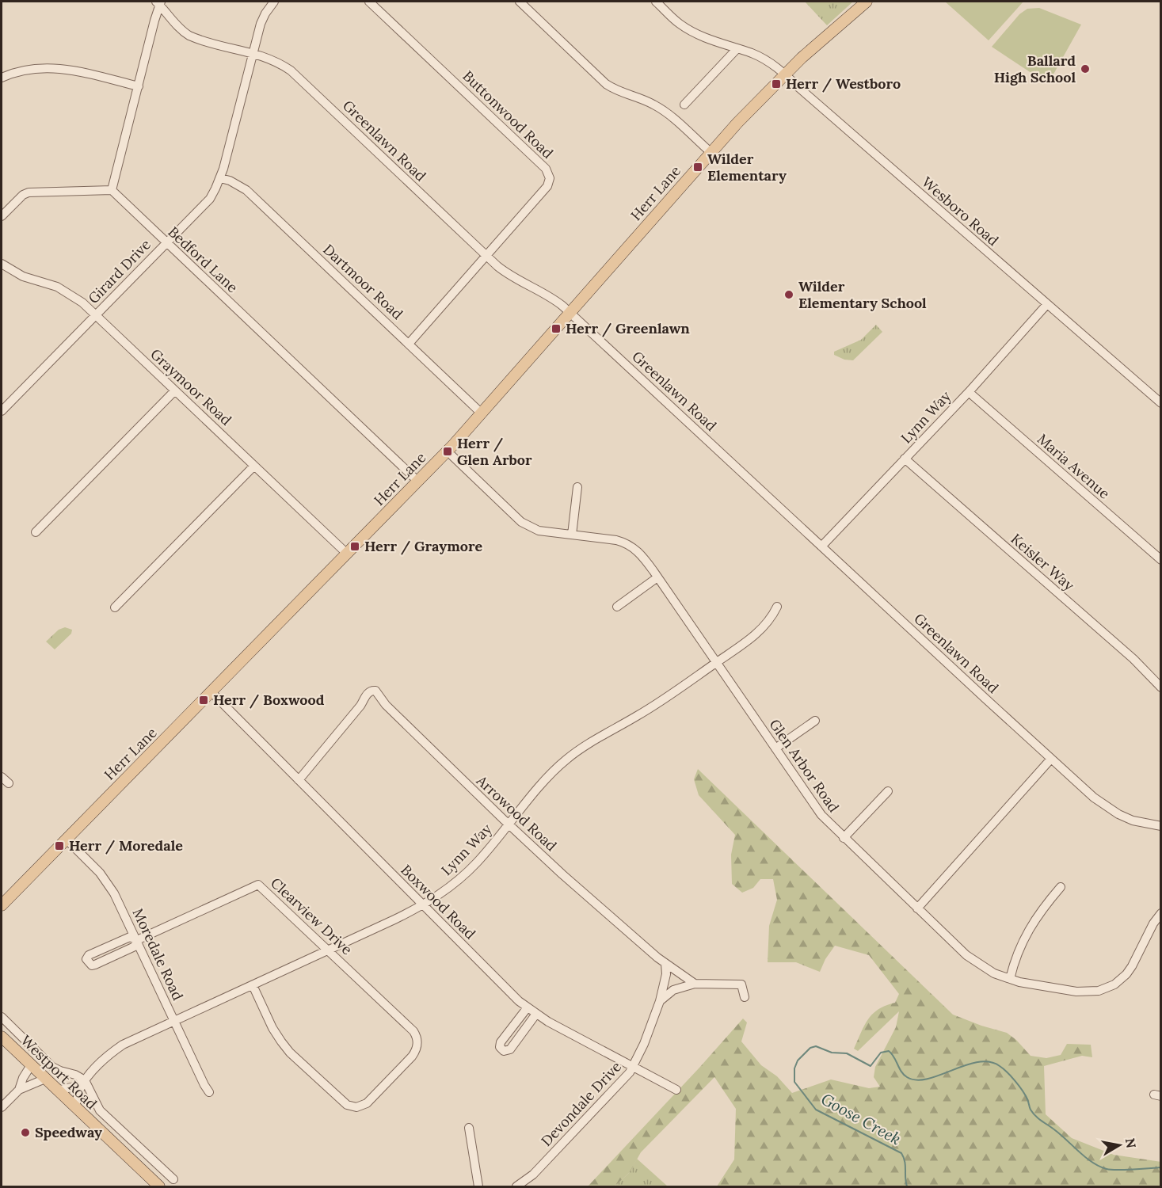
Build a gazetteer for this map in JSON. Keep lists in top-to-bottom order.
{
  "streets": {
    "main road": ["Herr Lane", "Westport Road"],
    "street": [
      "Buttonwood Road",
      "Greenlawn Road",
      "Wesboro Road",
      "Bedford Lane",
      "Girard Drive",
      "Dartmoor Road",
      "Graymoor Road",
      "Lynn Way",
      "Maria Avenue",
      "Keisler Way",
      "Glen Arbor Road",
      "Arrowood Road",
      "Boxwood Road",
      "Clearview Drive",
      "Moredale Road",
      "Devondale Drive"
    ]
  },
  "crossings": [
    ["Buttonwood Road", "Greenlawn Road"],
    ["Buttonwood Road", "Dartmoor Road"],
    ["Greenlawn Road", "Herr Lane"],
    ["Greenlawn Road", "Girard Drive"],
    ["Greenlawn Road", "Lynn Way"],
    ["Herr Lane", "Wesboro Road"],
    ["Herr Lane", "Bedford Lane"],
    ["Herr Lane", "Dartmoor Road"],
    ["Herr Lane", "Graymoor Road"],
    ["Herr Lane", "Glen Arbor Road"],
    ["Herr Lane", "Boxwood Road"],
    ["Herr Lane", "Moredale Road"],
    ["Wesboro Road", "Lynn Way"],
    ["Bedford Lane", "Girard Drive"],
    ["Girard Drive", "Dartmoor Road"],
    ["Girard Drive", "Graymoor Road"],
    ["Lynn Way", "Maria Avenue"],
    ["Lynn Way", "Keisler Way"],
    ["Lynn Way", "Glen Arbor Road"],
    ["Lynn Way", "Arrowood Road"],
    ["Lynn Way", "Boxwood Road"],
    ["Lynn Way", "Clearview Drive"],
    ["Lynn Way", "Moredale Road"],
    ["Lynn Way", "Westport Road"],
    ["Arrowood Road", "Boxwood Road"],
    ["Arrowood Road", "Devondale Drive"],
    ["Boxwood Road", "Devondale Drive"],
    ["Clearview Drive", "Moredale Road"]
  ],
  "water": ["Goose Creek"],
  "places": {
    "other": ["Ballard High School", "Wilder Elementary School", "Speedway"],
    "transit": [
      "Herr / Westboro",
      "Wilder Elementary",
      "Herr / Greenlawn",
      "Herr / Glen Arbor",
      "Herr / Graymore",
      "Herr / Boxwood",
      "Herr / Moredale"
    ]
  },
  "north": "right"
}
